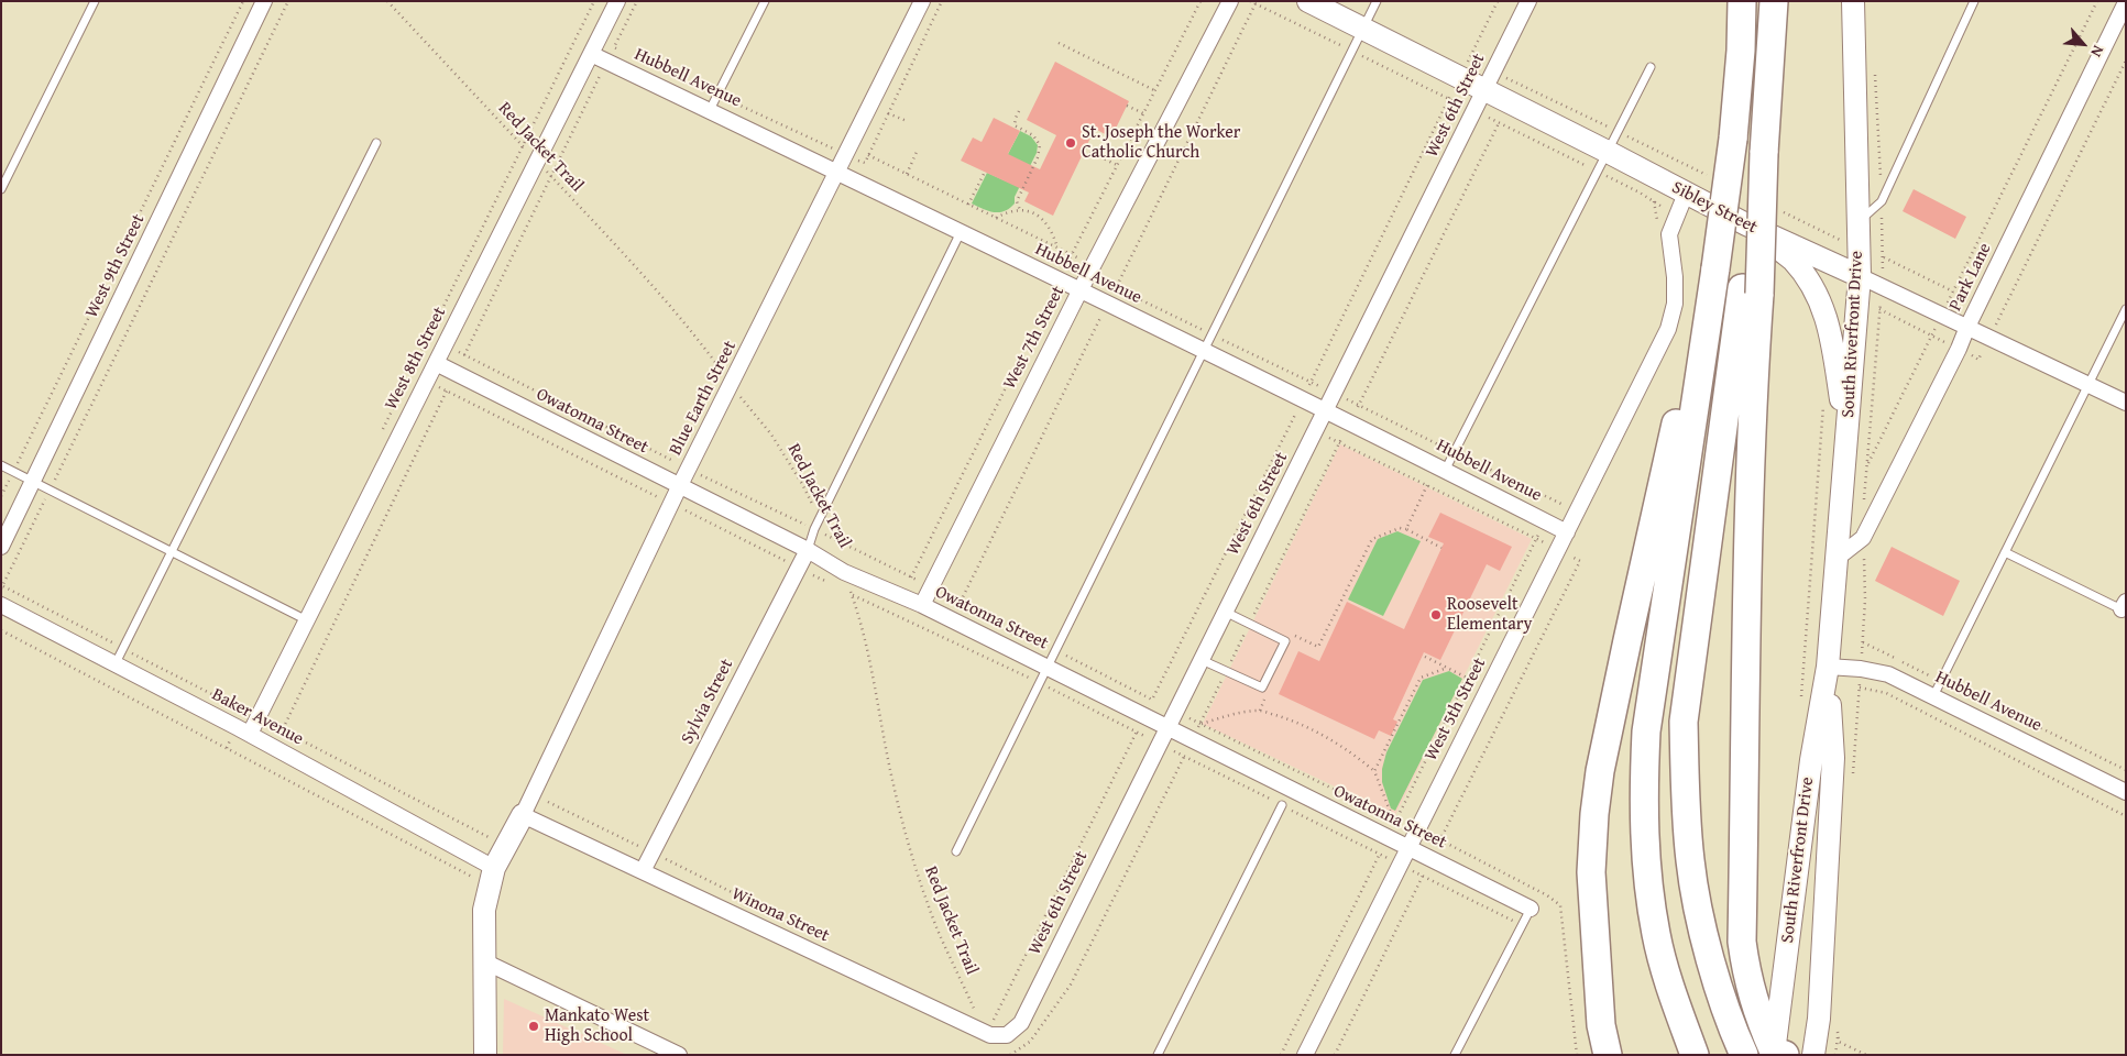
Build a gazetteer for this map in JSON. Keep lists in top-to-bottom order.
{
  "streets": {
    "main road": ["Sibley Street", "South Riverfront Drive"],
    "street": [
      "Hubbell Avenue",
      "West 6th Street",
      "West 9th Street",
      "Park Lane",
      "West 7th Street",
      "West 8th Street",
      "Blue Earth Street",
      "Owatonna Street",
      "Sylvia Street",
      "West 5th Street",
      "Baker Avenue",
      "Winona Street"
    ],
    "path": ["Red Jacket Trail"]
  },
  "crossings": [
    ["Hubbell Avenue", "West 6th Street"],
    ["Hubbell Avenue", "South Riverfront Drive"],
    ["Hubbell Avenue", "West 7th Street"],
    ["Hubbell Avenue", "West 8th Street"],
    ["Hubbell Avenue", "Blue Earth Street"],
    ["Hubbell Avenue", "West 5th Street"],
    ["West 6th Street", "Sibley Street"],
    ["West 6th Street", "Owatonna Street"],
    ["West 6th Street", "Winona Street"],
    ["Red Jacket Trail", "West 8th Street"],
    ["Red Jacket Trail", "Blue Earth Street"],
    ["Red Jacket Trail", "Owatonna Street"],
    ["Red Jacket Trail", "Winona Street"],
    ["Sibley Street", "Park Lane"],
    ["Sibley Street", "South Riverfront Drive"],
    ["Sibley Street", "West 5th Street"],
    ["Park Lane", "South Riverfront Drive"],
    ["West 7th Street", "Owatonna Street"],
    ["West 8th Street", "Owatonna Street"],
    ["West 8th Street", "Baker Avenue"],
    ["Blue Earth Street", "Owatonna Street"],
    ["Blue Earth Street", "Winona Street"],
    ["Owatonna Street", "Sylvia Street"],
    ["Owatonna Street", "West 5th Street"],
    ["Sylvia Street", "Winona Street"]
  ],
  "places": ["St. Joseph the Worker Catholic Church", "Roosevelt Elementary", "Mankato West High School"],
  "north": "bottom right"
}
